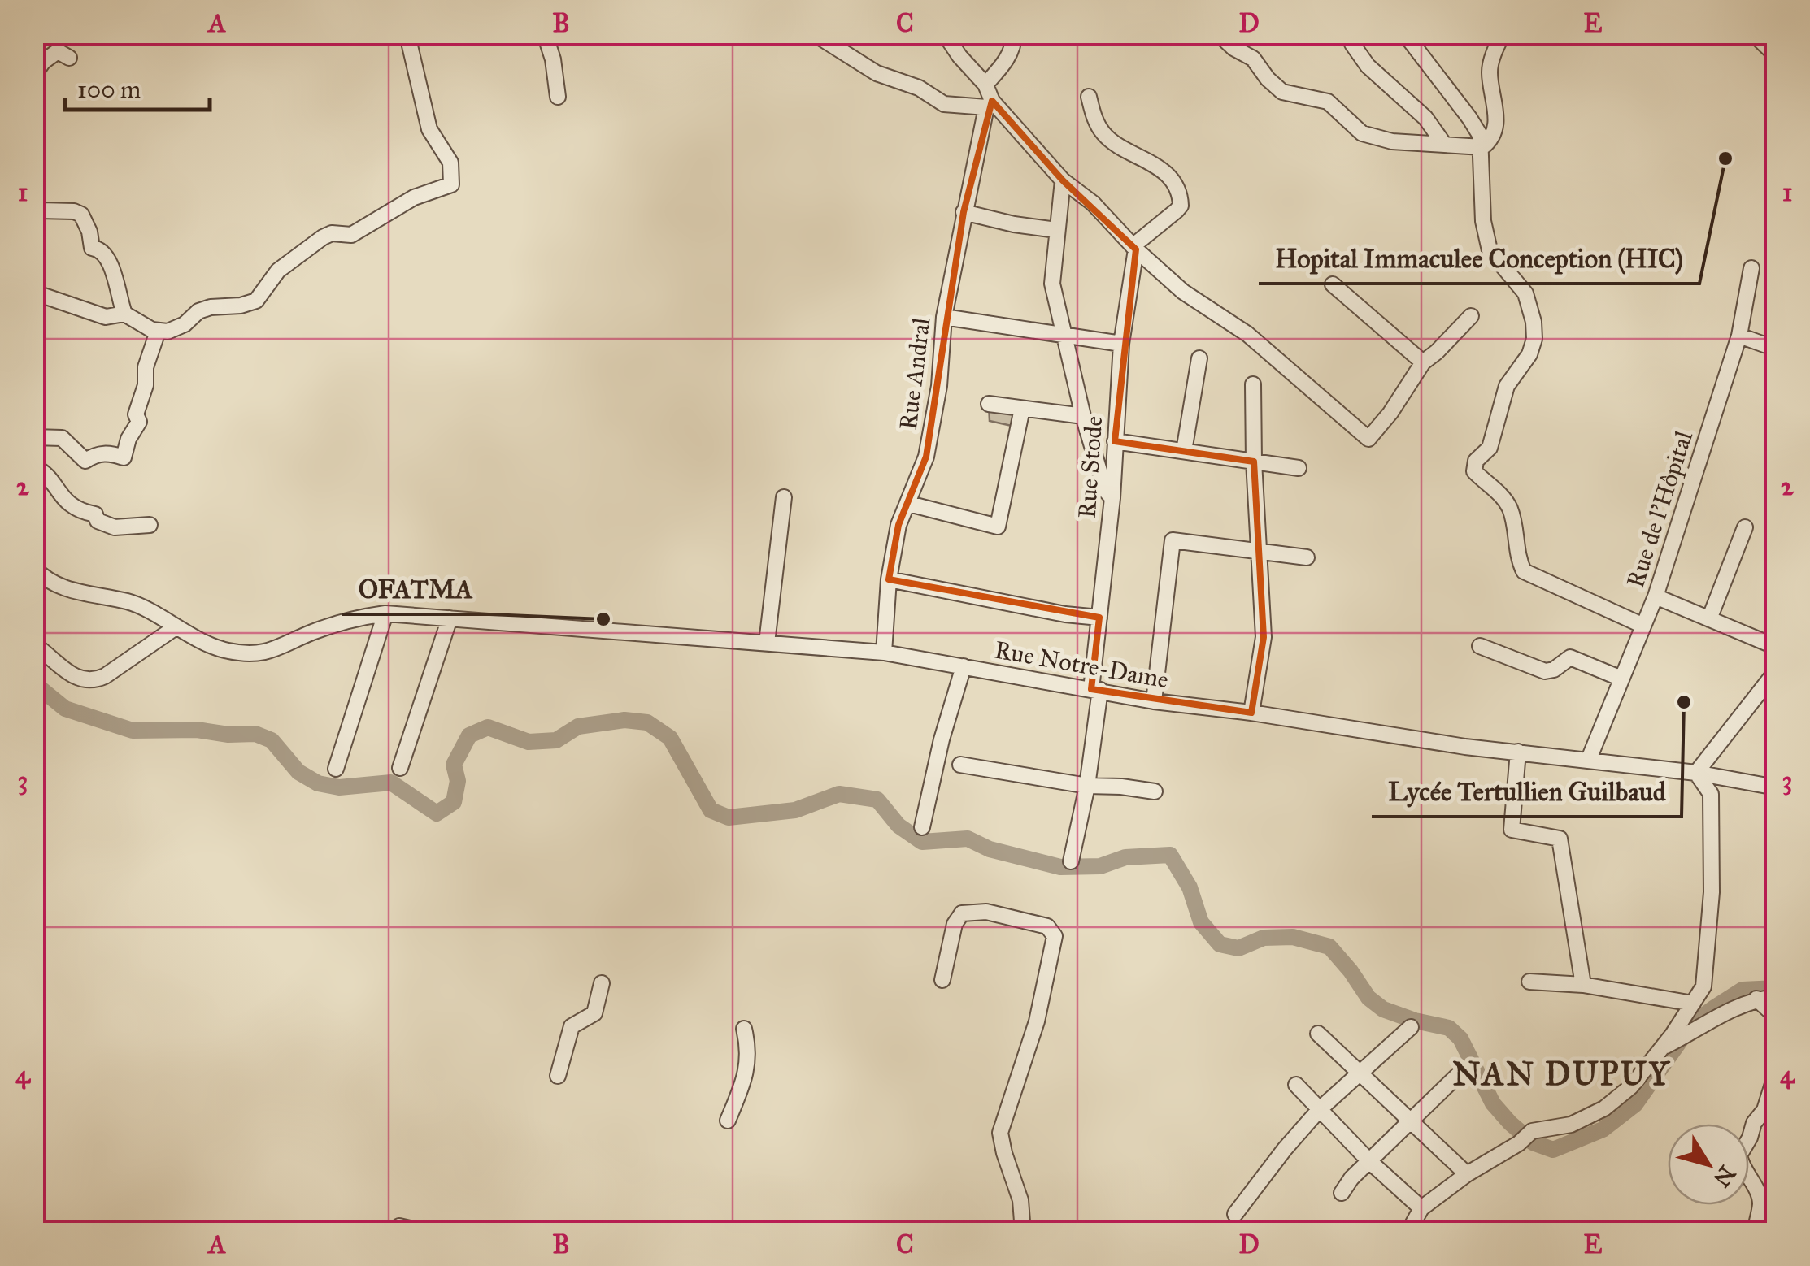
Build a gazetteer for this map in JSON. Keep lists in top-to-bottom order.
{
  "streets": {
    "street": [
      "Rue Andral",
      "Rue Stode",
      "Rue de l'Hôpital",
      "Rue Notre-Dame"
    ]
  },
  "crossings": [
    ["Rue Andral", "Rue Notre-Dame"],
    ["Rue Stode", "Rue Notre-Dame"],
    ["Rue de l'Hôpital", "Rue Notre-Dame"]
  ],
  "districts": ["NAN DUPUY"],
  "places": ["Hopital Immaculee Conception (HIC)", "OFATMA", "Lycée Tertullien Guilbaud"],
  "scale_bar": "100 m",
  "north": "bottom right",
  "grid": {
    "columns": [
      "A",
      "B",
      "C",
      "D",
      "E"
    ],
    "rows": [
      "1",
      "2",
      "3",
      "4"
    ]
  }
}
